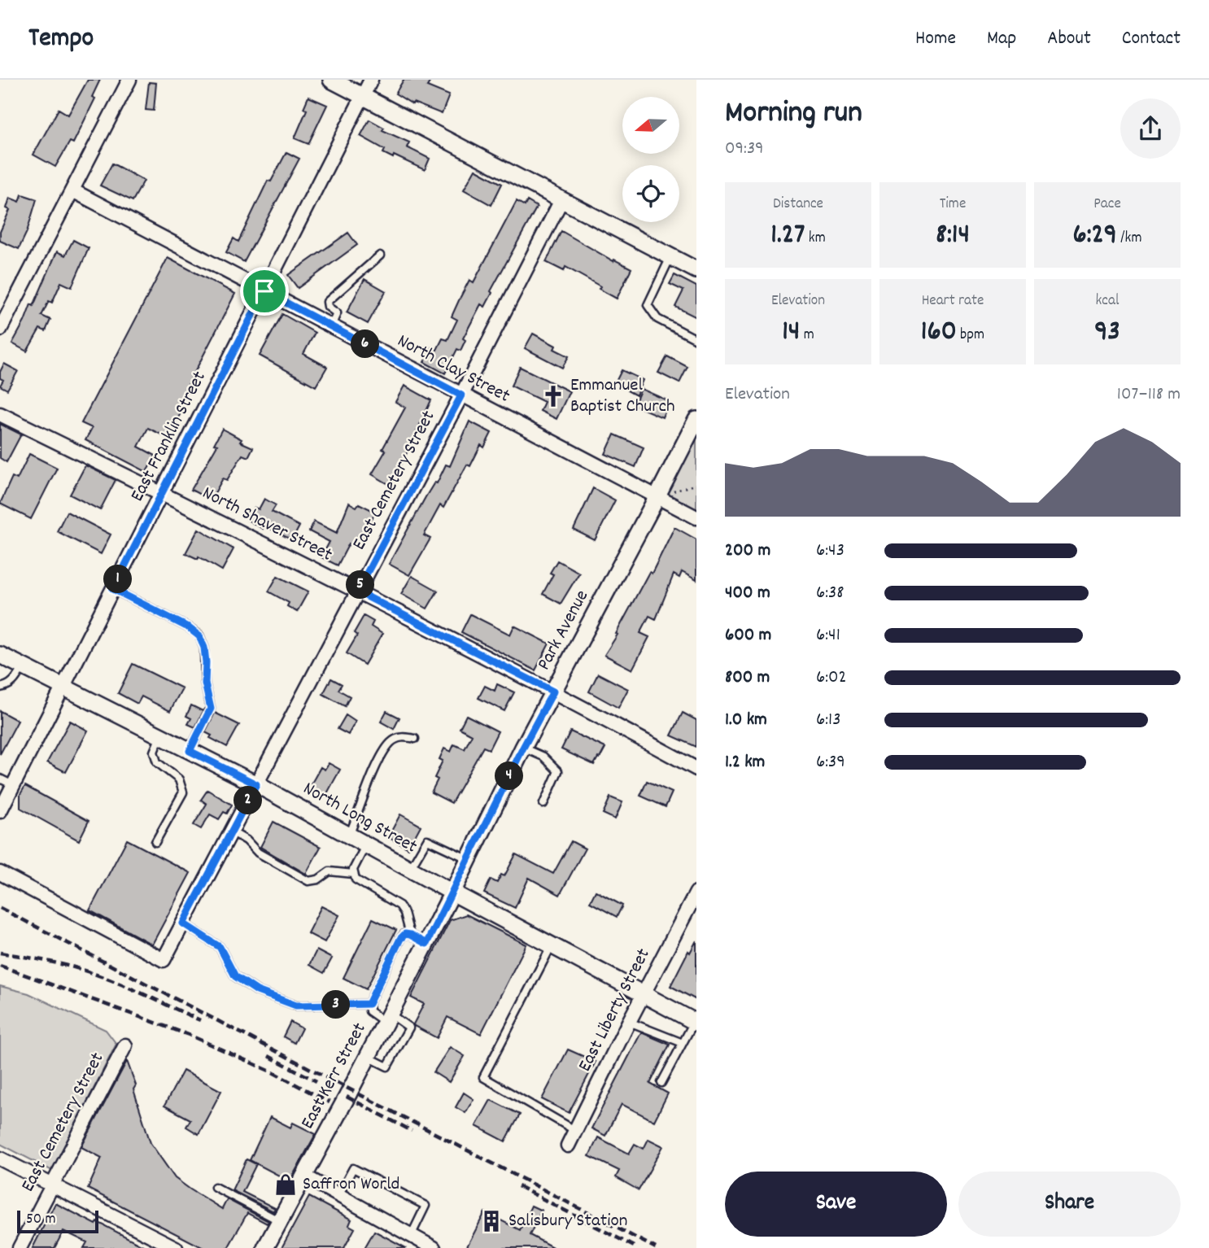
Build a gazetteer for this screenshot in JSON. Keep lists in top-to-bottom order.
{
  "streets": {
    "street": [
      "North Clay Street",
      "East Franklin Street",
      "East Cemetery Street",
      "North Shaver Street",
      "Park Avenue",
      "North Long Street",
      "East Liberty Street",
      "East Kerr Street"
    ]
  },
  "crossings": [
    ["North Clay Street", "East Franklin Street"],
    ["North Clay Street", "East Cemetery Street"],
    ["North Clay Street", "Park Avenue"],
    ["East Franklin Street", "North Shaver Street"],
    ["East Franklin Street", "North Long Street"],
    ["East Cemetery Street", "North Shaver Street"],
    ["East Cemetery Street", "North Long Street"],
    ["North Shaver Street", "Park Avenue"],
    ["Park Avenue", "North Long Street"],
    ["Park Avenue", "East Kerr Street"],
    ["North Long Street", "East Liberty Street"],
    ["North Long Street", "East Kerr Street"]
  ],
  "places": {
    "church": ["Emmanuel Baptist Church"],
    "shop": ["Saffron World"],
    "building": ["Salisbury Station"]
  },
  "scale_bar": "50 m",
  "north": "left",
  "page": {
    "header": "Tempo",
    "nav": [
      "Home",
      "Map",
      "About",
      "Contact"
    ],
    "heading": ["Morning run", "09:39"],
    "stats": [
      ["Distance", "1.27 km"],
      ["Time", "8:14"],
      ["Pace", "6:29 /km"],
      ["Elevation", "14 m"],
      ["Heart rate", "160 bpm"],
      ["kcal", "93"]
    ],
    "pins": [
      "6",
      "1",
      "5",
      "4",
      "2",
      "3"
    ],
    "chart": ["Elevation", "107–118 m"],
    "list": [
      {
        "name": "200 m",
        "note": "6:43"
      },
      {
        "name": "400 m",
        "note": "6:38"
      },
      {
        "name": "600 m",
        "note": "6:41"
      },
      {
        "name": "800 m",
        "note": "6:02"
      },
      {
        "name": "1.0 km",
        "note": "6:13"
      },
      {
        "name": "1.2 km",
        "note": "6:39"
      }
    ],
    "buttons": ["Save", "Share"],
    "scale": "50 m"
  }
}
